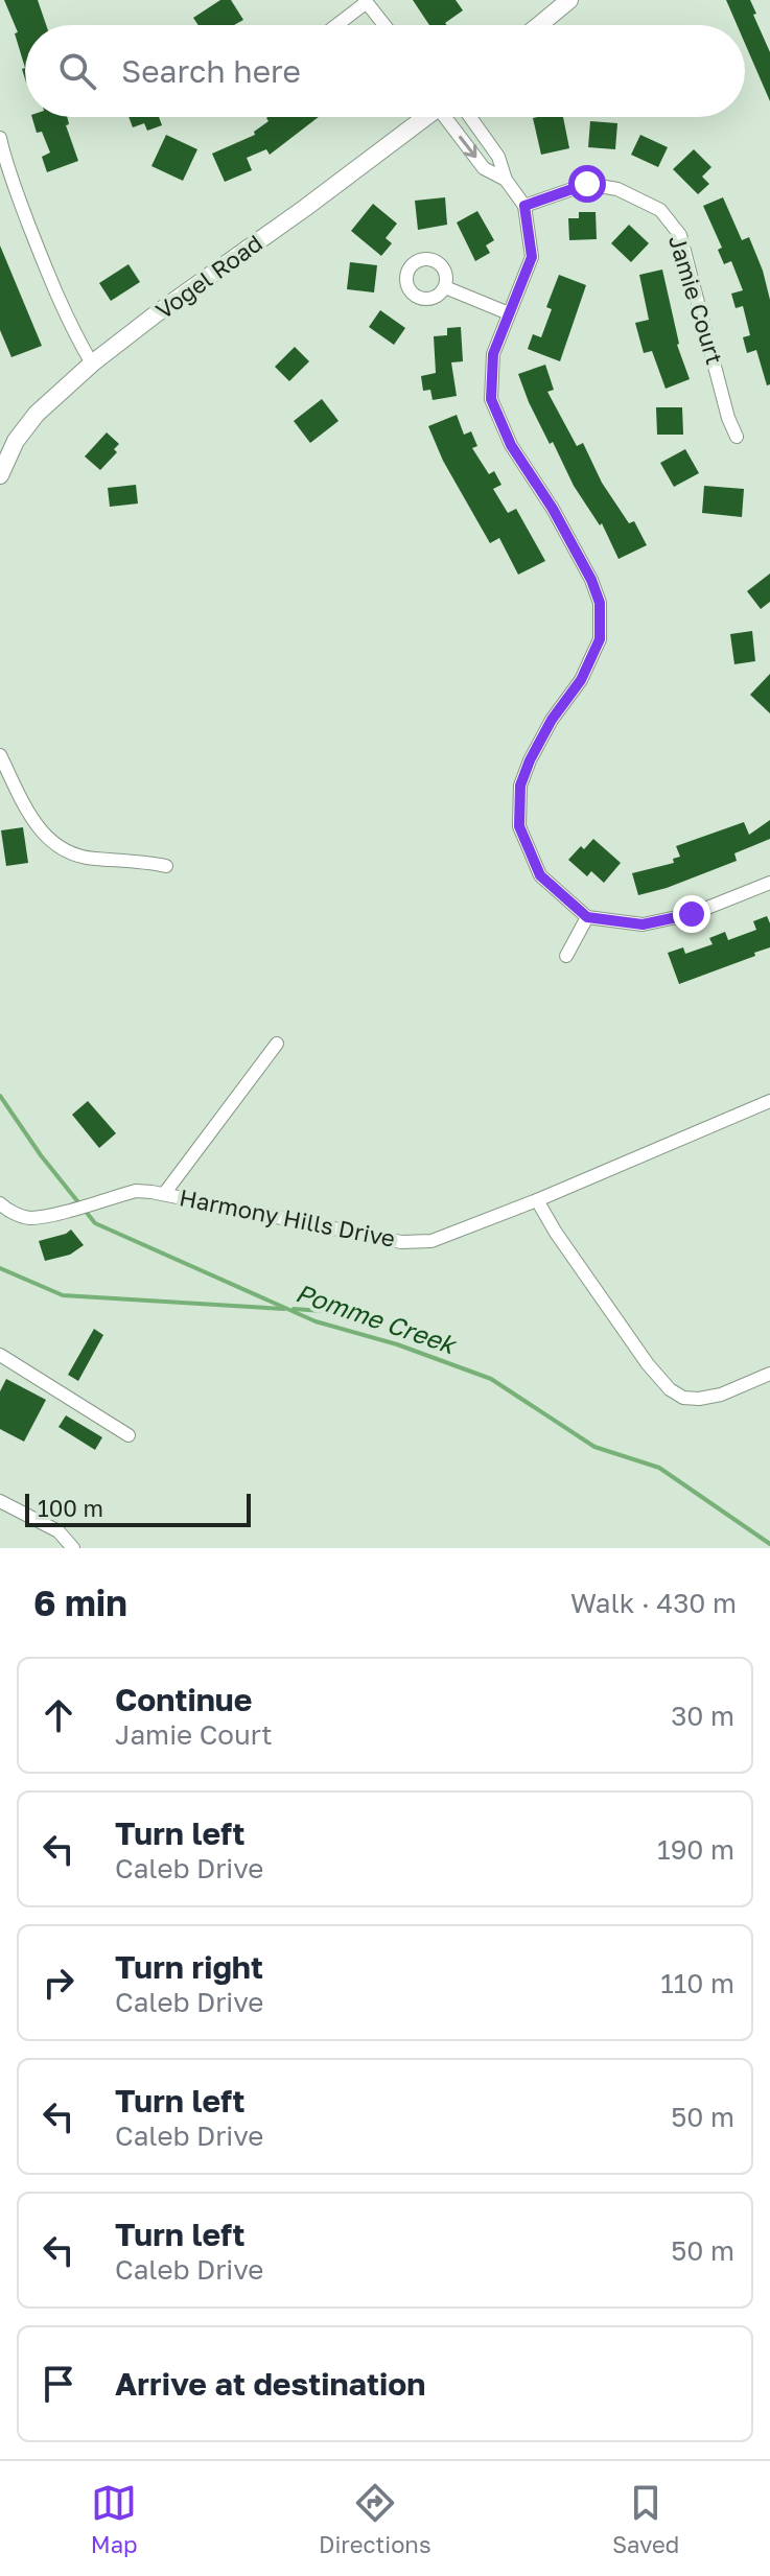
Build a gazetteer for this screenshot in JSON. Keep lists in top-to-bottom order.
{
  "streets": {
    "street": ["Vogel Road", "Jamie Court", "Harmony Hills Drive"]
  },
  "water": ["Pomme Creek"],
  "scale_bar": "100 m",
  "page": {
    "search": "Search here",
    "scale": "100 m",
    "heading": ["6 min", "Walk · 430 m"],
    "list": [
      ["Continue", "Jamie Court", "30 m"],
      ["Turn left", "Caleb Drive", "190 m"],
      ["Turn right", "Caleb Drive", "110 m"],
      ["Turn left", "Caleb Drive", "50 m"],
      ["Turn left", "Caleb Drive", "50 m"],
      "Arrive at destination"
    ],
    "nav": ["Map", "Directions", "Saved"]
  }
}
